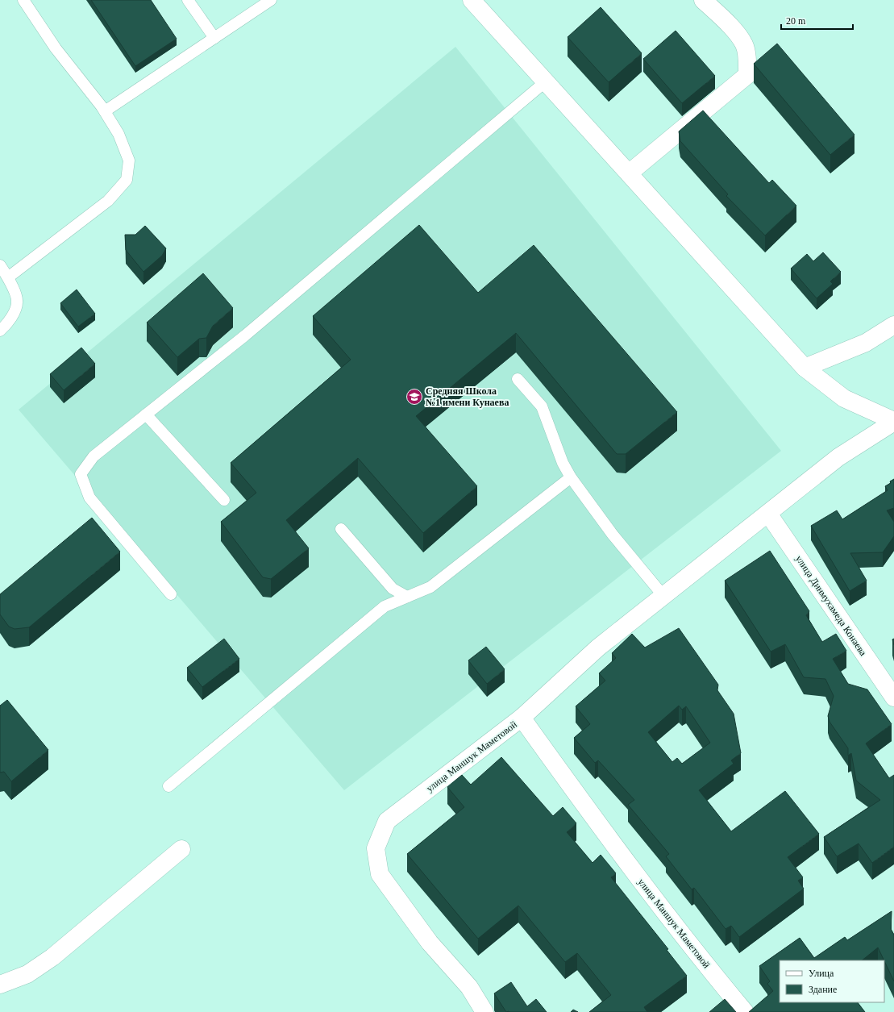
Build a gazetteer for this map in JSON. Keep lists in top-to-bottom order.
{
  "streets": {
    "street": ["улица Динмухамеда Конаева", "улица Маншук Маметовой"]
  },
  "places": {
    "school or university": ["Средняя Школа №1 имени Кунаева"]
  },
  "legend": ["Улица", "Здание"],
  "scale_bar": "20 m"
}
